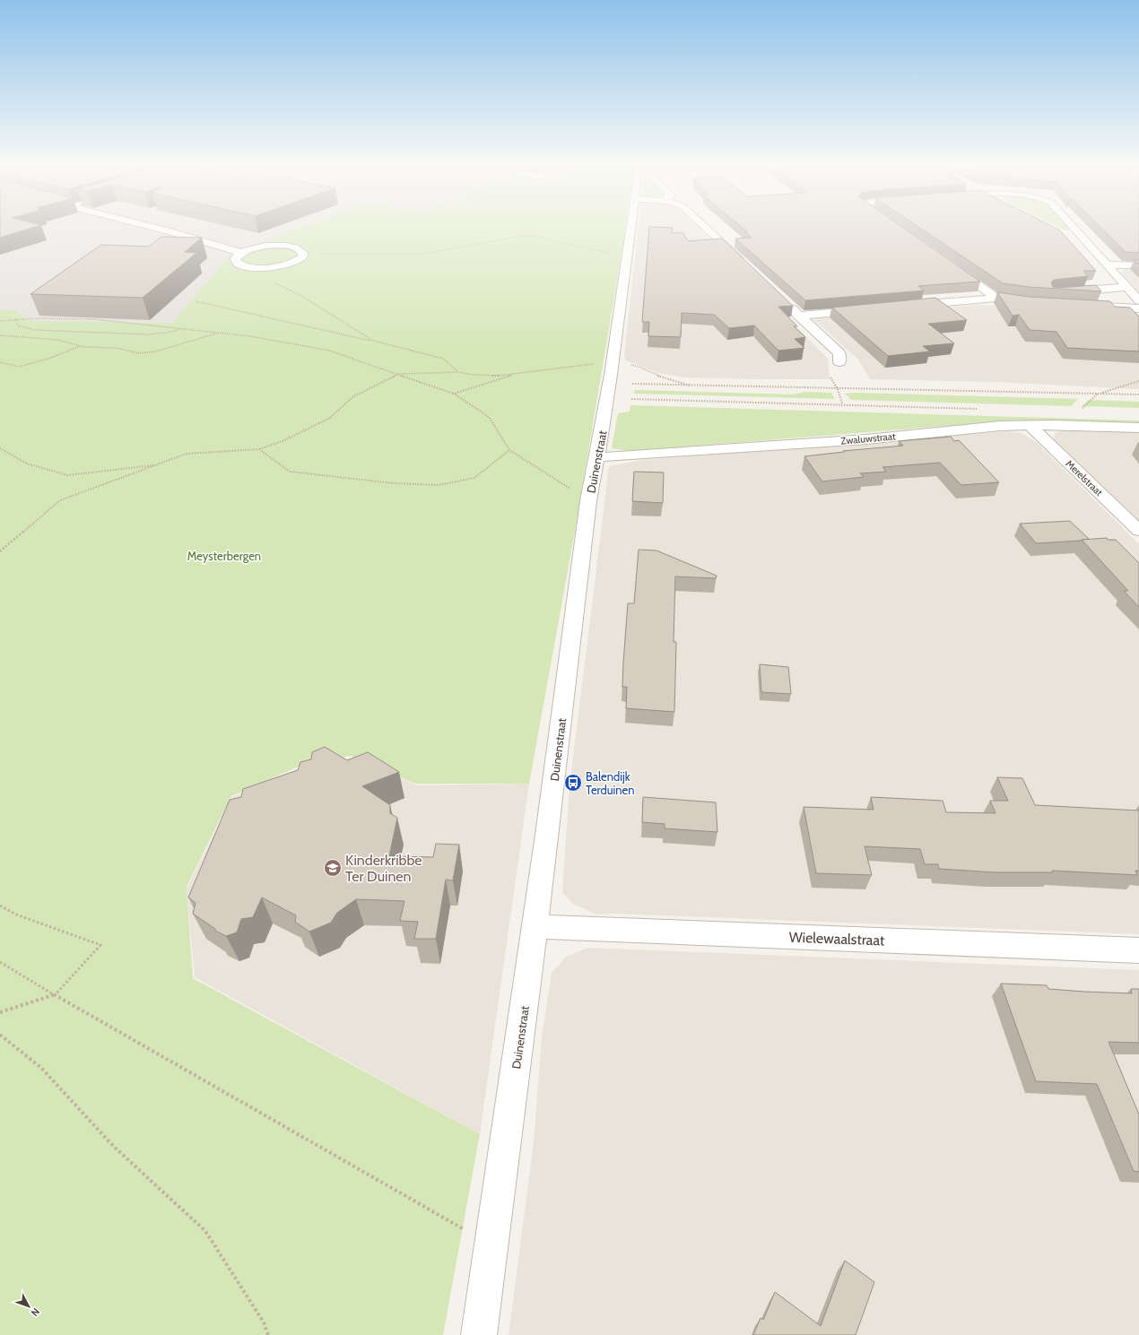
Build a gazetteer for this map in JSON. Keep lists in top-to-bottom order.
{
  "streets": {
    "street": [
      "Zwaluwstraat",
      "Duinenstraat",
      "Merelstraat",
      "Wielewaalstraat"
    ]
  },
  "crossings": [
    ["Zwaluwstraat", "Duinenstraat"],
    ["Zwaluwstraat", "Merelstraat"],
    ["Duinenstraat", "Wielewaalstraat"]
  ],
  "parks": ["Meysterbergen"],
  "places": {
    "bus stop": ["Balendijk Terduinen"],
    "school or university": ["Kinderkribbe Ter Duinen"]
  },
  "north": "bottom right"
}
